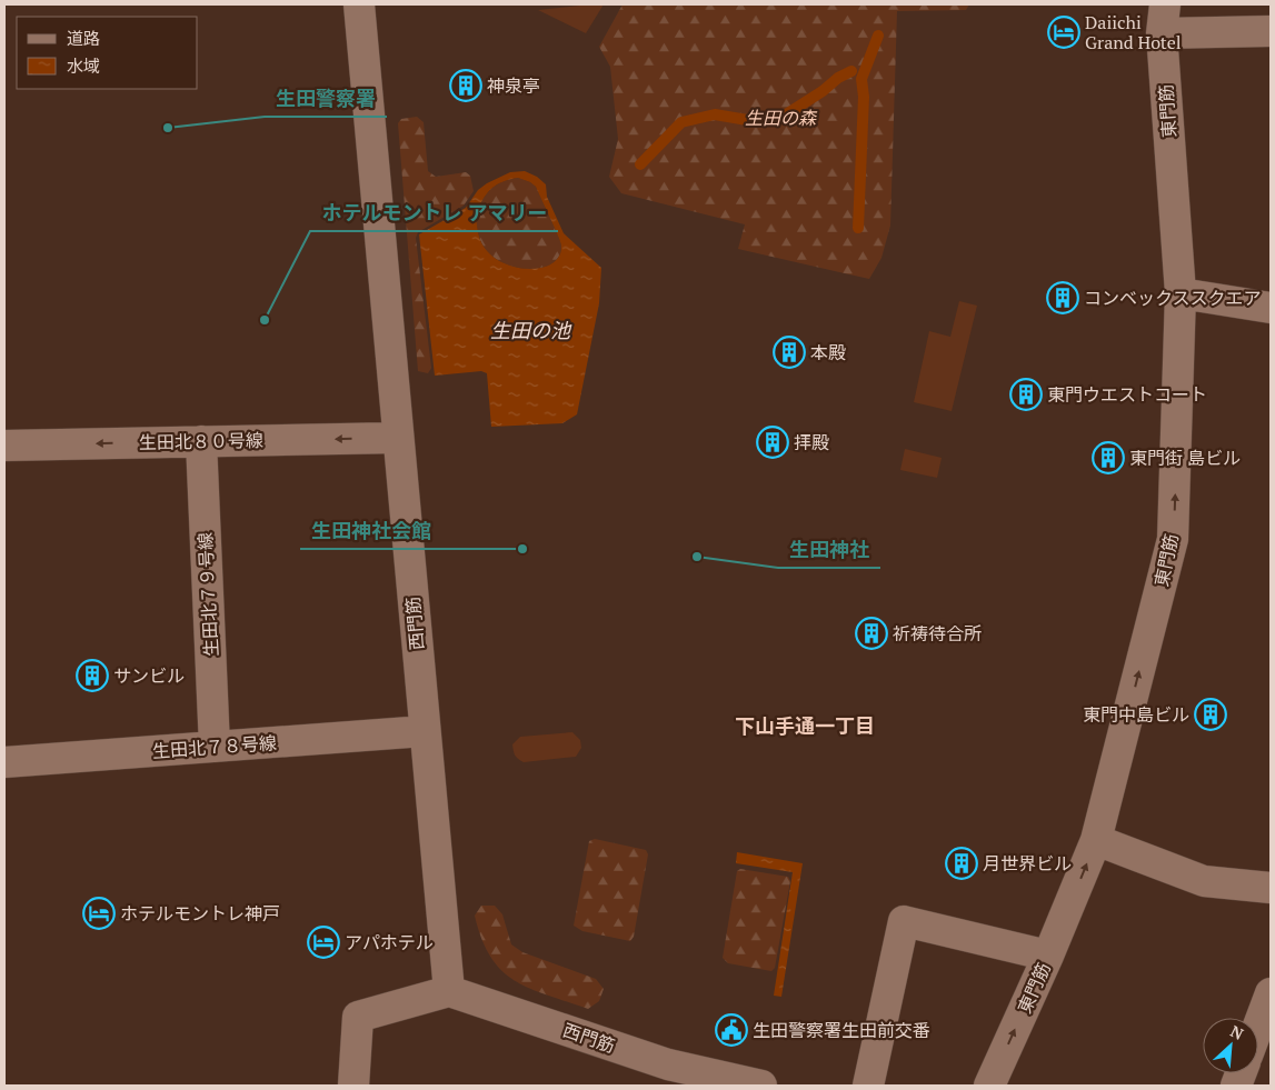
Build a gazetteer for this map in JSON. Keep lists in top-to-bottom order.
{
  "streets": {
    "street": [
      "東門筋",
      "生田北８０号線",
      "生田北７９号線",
      "西門筋",
      "生田北７８号線"
    ]
  },
  "crossings": [
    ["生田北８０号線", "生田北７９号線"],
    ["生田北８０号線", "西門筋"],
    ["生田北７９号線", "生田北７８号線"],
    ["西門筋", "生田北７８号線"]
  ],
  "one_way": ["東門筋", "生田北８０号線"],
  "districts": ["下山手通一丁目"],
  "water": ["生田の池"],
  "parks": ["生田の森"],
  "places": {
    "hotel": ["Daiichi Grand Hotel", "ホテルモントレ神戸", "アパホテル"],
    "building": [
      "神泉亭",
      "コンベックススクエア",
      "本殿",
      "東門ウエストコート",
      "拝殿",
      "東門街 島ビル",
      "祈祷待合所",
      "サンビル",
      "東門中島ビル",
      "月世界ビル"
    ],
    "other": [
      "生田警察署",
      "ホテルモントレ アマリー",
      "生田神社会館",
      "生田神社"
    ],
    "public building": ["生田警察署生田前交番"]
  },
  "legend": ["道路", "水域"],
  "north": "top right"
}
